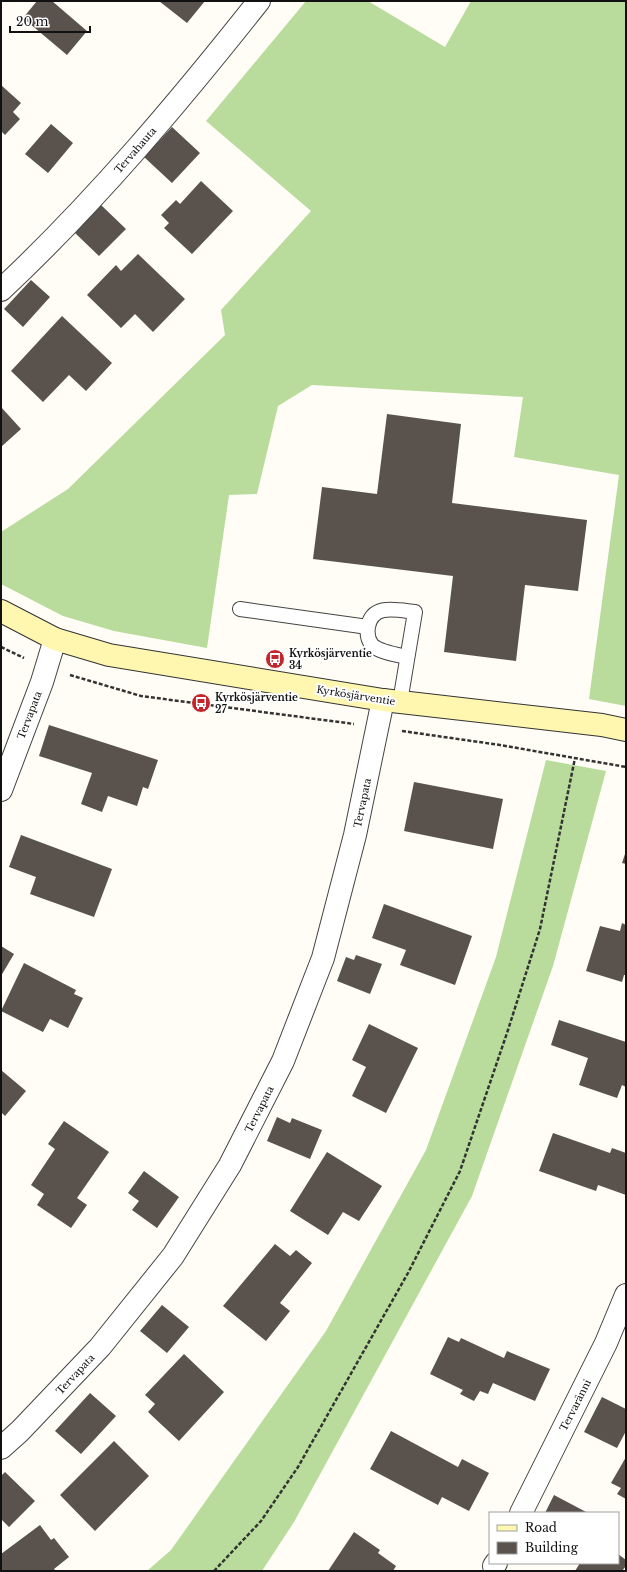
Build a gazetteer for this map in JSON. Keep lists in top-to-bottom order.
{
  "streets": {
    "street": [
      "Tervahauta",
      "Kyrkösjärventie",
      "Tervapata",
      "Tervaränni"
    ]
  },
  "crossings": [
    ["Kyrkösjärventie", "Tervapata"]
  ],
  "places": {
    "bus stop": ["Kyrkösjärventie 34", "Kyrkösjärventie 27"]
  },
  "legend": ["Road", "Building"],
  "scale_bar": "20 m"
}
